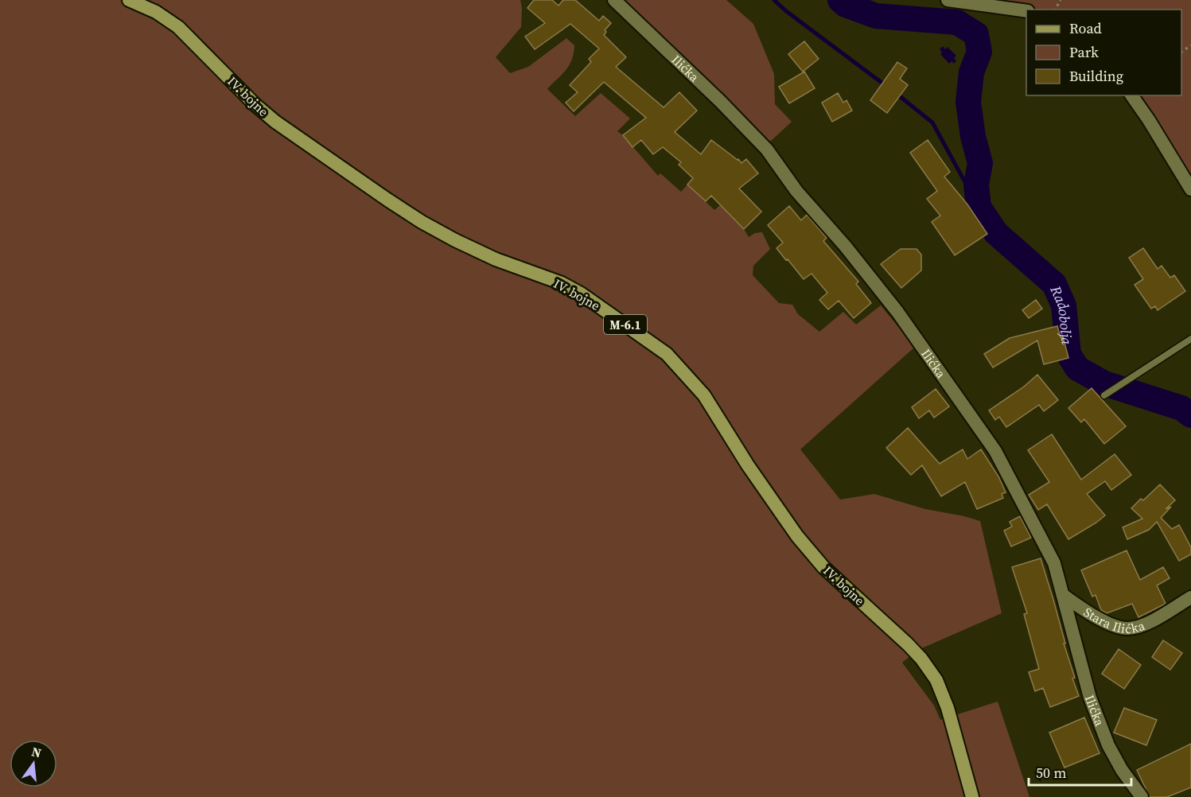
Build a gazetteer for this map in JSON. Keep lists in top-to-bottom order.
{
  "streets": {
    "main road": ["IV. bojne", "M-6.1"],
    "street": ["Ilićka", "Stara Ilićka"]
  },
  "crossings": [
    ["Ilićka", "Stara Ilićka"]
  ],
  "water": ["Radobolja"],
  "legend": ["Road", "Park", "Building"],
  "scale_bar": "50 m",
  "north": "top"
}
